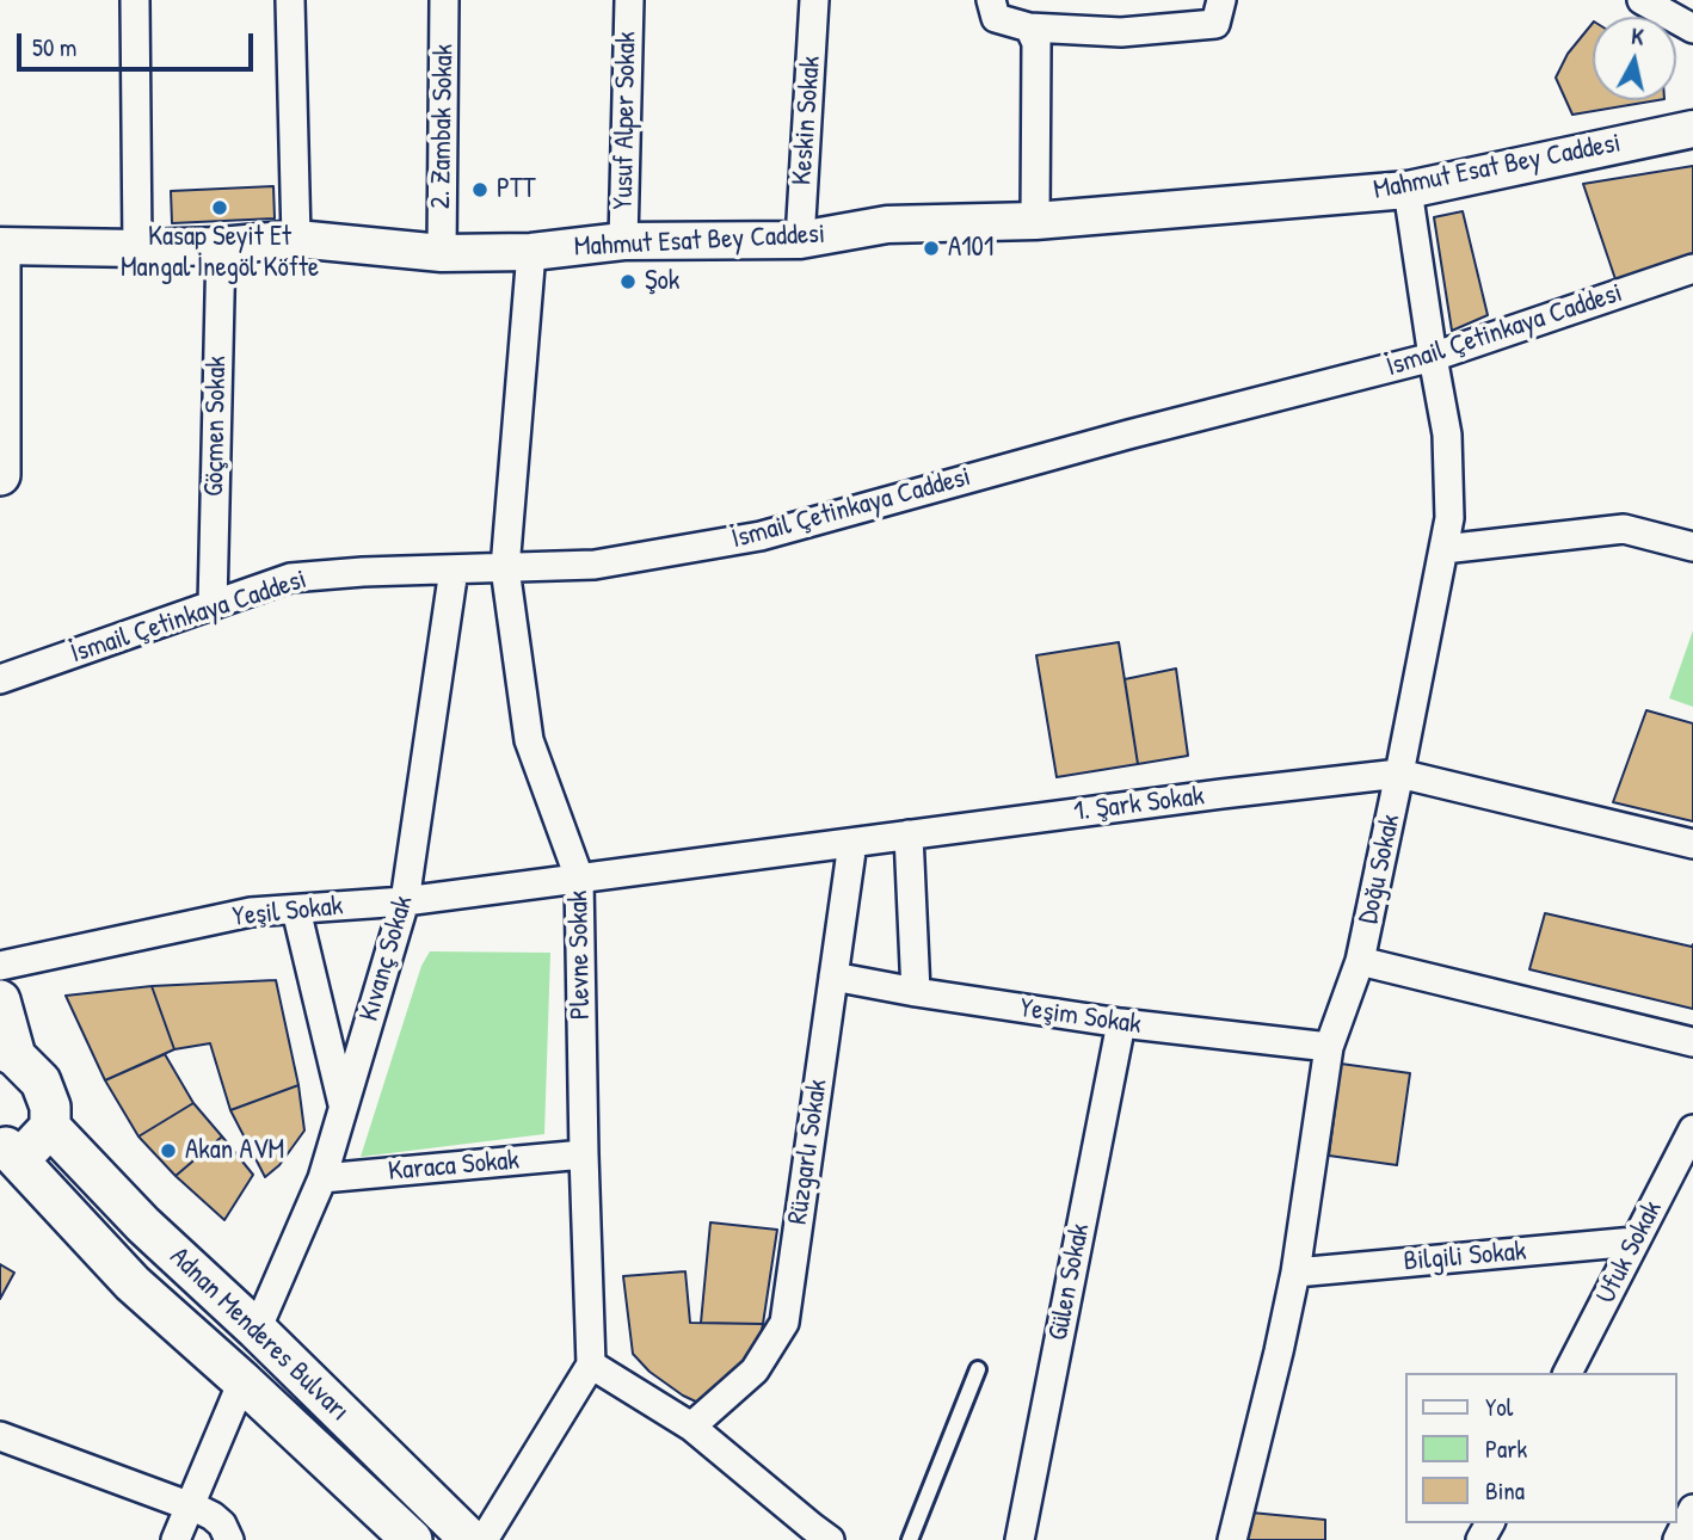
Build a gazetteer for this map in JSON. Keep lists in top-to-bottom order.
{
  "streets": {
    "main road": ["Adnan Menderes Bulvarı"],
    "street": [
      "Yusuf Alper Sokak",
      "Keskin Sokak",
      "2. Zambak Sokak",
      "Mahmut Esat Bey Caddesi",
      "İsmail Çetinkaya Caddesi",
      "Göçmen Sokak",
      "1. Şark Sokak",
      "Doğu Sokak",
      "Yeşil Sokak",
      "Plevne Sokak",
      "Kıvanç Sokak",
      "Yeşim Sokak",
      "Rüzgarlı Sokak",
      "Karaca Sokak",
      "Ufuk Sokak",
      "Bilgili Sokak",
      "Gülen Sokak"
    ]
  },
  "crossings": [
    ["Yusuf Alper Sokak", "Mahmut Esat Bey Caddesi"],
    ["Keskin Sokak", "Mahmut Esat Bey Caddesi"],
    ["2. Zambak Sokak", "Mahmut Esat Bey Caddesi"],
    ["Mahmut Esat Bey Caddesi", "Göçmen Sokak"],
    ["Mahmut Esat Bey Caddesi", "Doğu Sokak"],
    ["Mahmut Esat Bey Caddesi", "Plevne Sokak"],
    ["İsmail Çetinkaya Caddesi", "Göçmen Sokak"],
    ["İsmail Çetinkaya Caddesi", "Doğu Sokak"],
    ["İsmail Çetinkaya Caddesi", "Plevne Sokak"],
    ["İsmail Çetinkaya Caddesi", "Kıvanç Sokak"],
    ["1. Şark Sokak", "Doğu Sokak"],
    ["1. Şark Sokak", "Yeşil Sokak"],
    ["1. Şark Sokak", "Plevne Sokak"],
    ["1. Şark Sokak", "Rüzgarlı Sokak"],
    ["Doğu Sokak", "Yeşim Sokak"],
    ["Doğu Sokak", "Bilgili Sokak"],
    ["Yeşil Sokak", "Plevne Sokak"],
    ["Yeşil Sokak", "Kıvanç Sokak"],
    ["Plevne Sokak", "Karaca Sokak"],
    ["Kıvanç Sokak", "Karaca Sokak"],
    ["Kıvanç Sokak", "Adnan Menderes Bulvarı"],
    ["Yeşim Sokak", "Rüzgarlı Sokak"],
    ["Yeşim Sokak", "Gülen Sokak"],
    ["Ufuk Sokak", "Bilgili Sokak"]
  ],
  "places": [
    "PTT",
    "Kasap Seyit Et Mangal İnegöl Köfte",
    "A101",
    "Şok",
    "Akan AVM"
  ],
  "legend": ["Yol", "Park", "Bina"],
  "scale_bar": "50 m",
  "north": "top"
}
